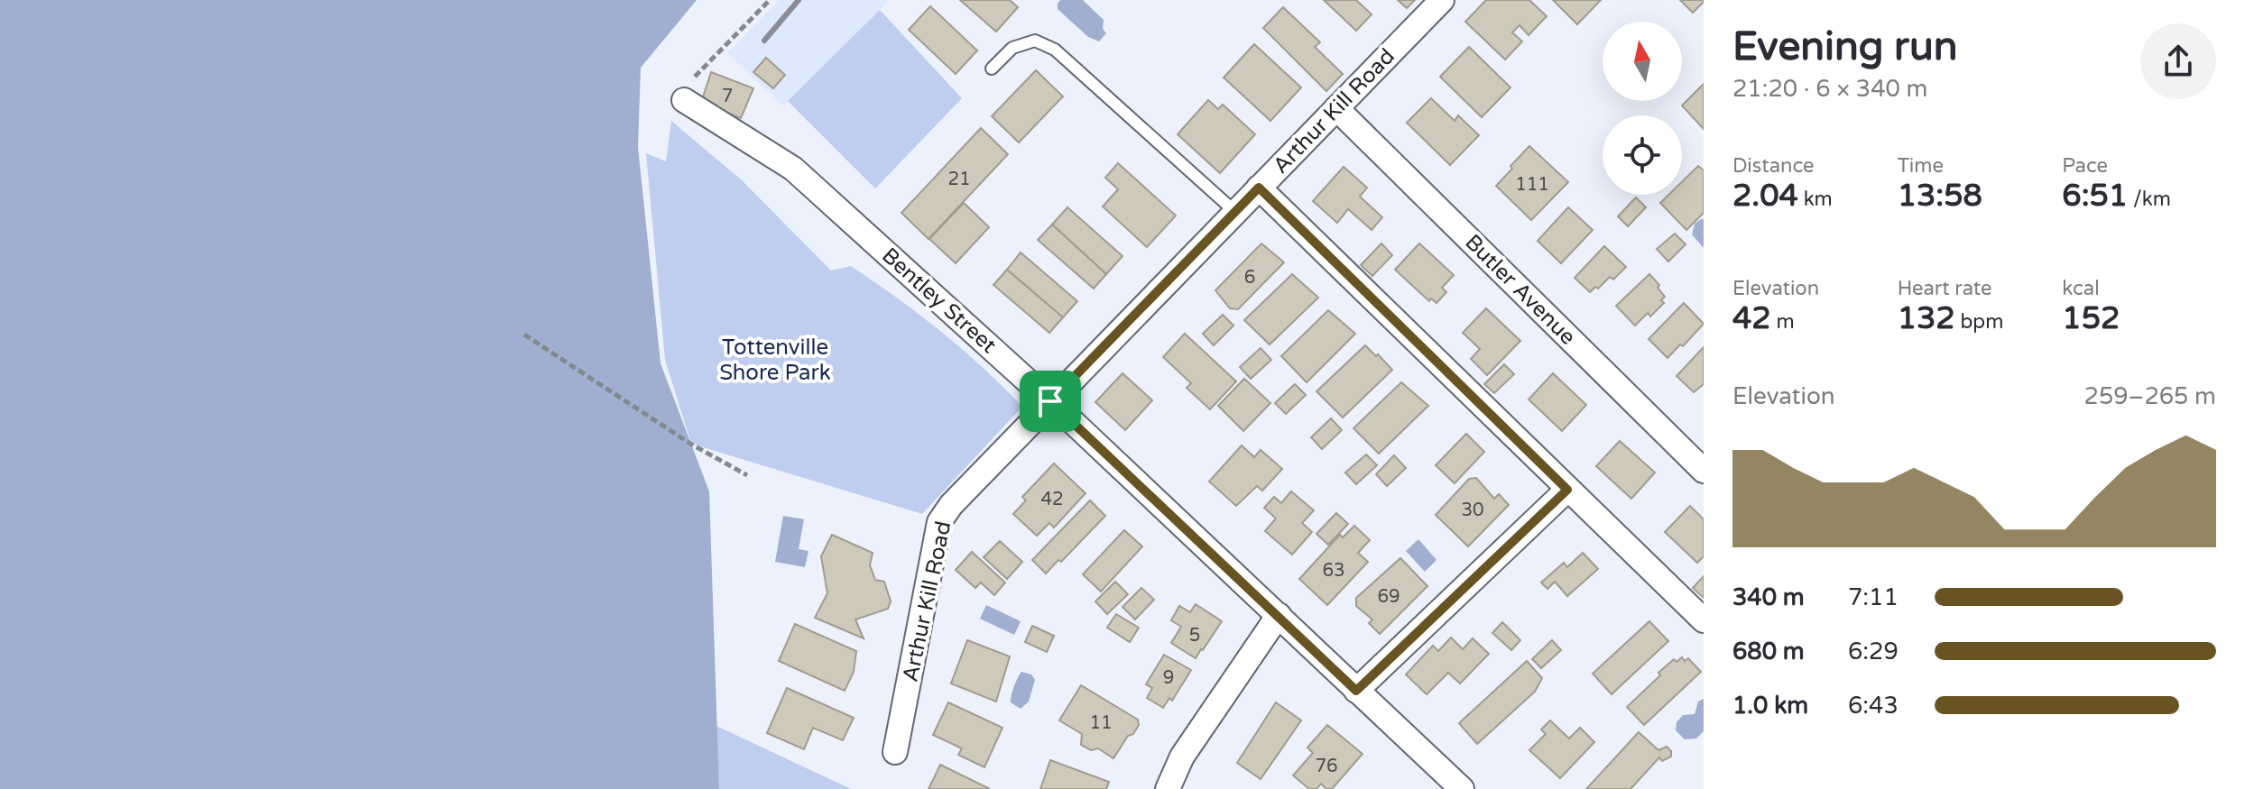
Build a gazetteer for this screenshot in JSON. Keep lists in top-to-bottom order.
{
  "streets": {
    "street": ["Arthur Kill Road", "Butler Avenue", "Bentley Street"]
  },
  "crossings": [
    ["Arthur Kill Road", "Butler Avenue"],
    ["Arthur Kill Road", "Bentley Street"]
  ],
  "parks": ["Tottenville Shore Park"],
  "house_numbers": [
    "7",
    "21",
    "111",
    "6",
    "42",
    "30",
    "63",
    "69",
    "5",
    "9",
    "11",
    "76"
  ],
  "north": "top",
  "page": {
    "heading": ["Evening run", "21:20 · 6 × 340 m"],
    "stats": [
      ["Distance", "2.04 km"],
      ["Time", "13:58"],
      ["Pace", "6:51 /km"],
      ["Elevation", "42 m"],
      ["Heart rate", "132 bpm"],
      ["kcal", "152"]
    ],
    "chart": ["Elevation", "259–265 m"],
    "list": [
      {
        "name": "340 m",
        "note": "7:11"
      },
      {
        "name": "680 m",
        "note": "6:29"
      },
      {
        "name": "1.0 km",
        "note": "6:43"
      }
    ]
  }
}
